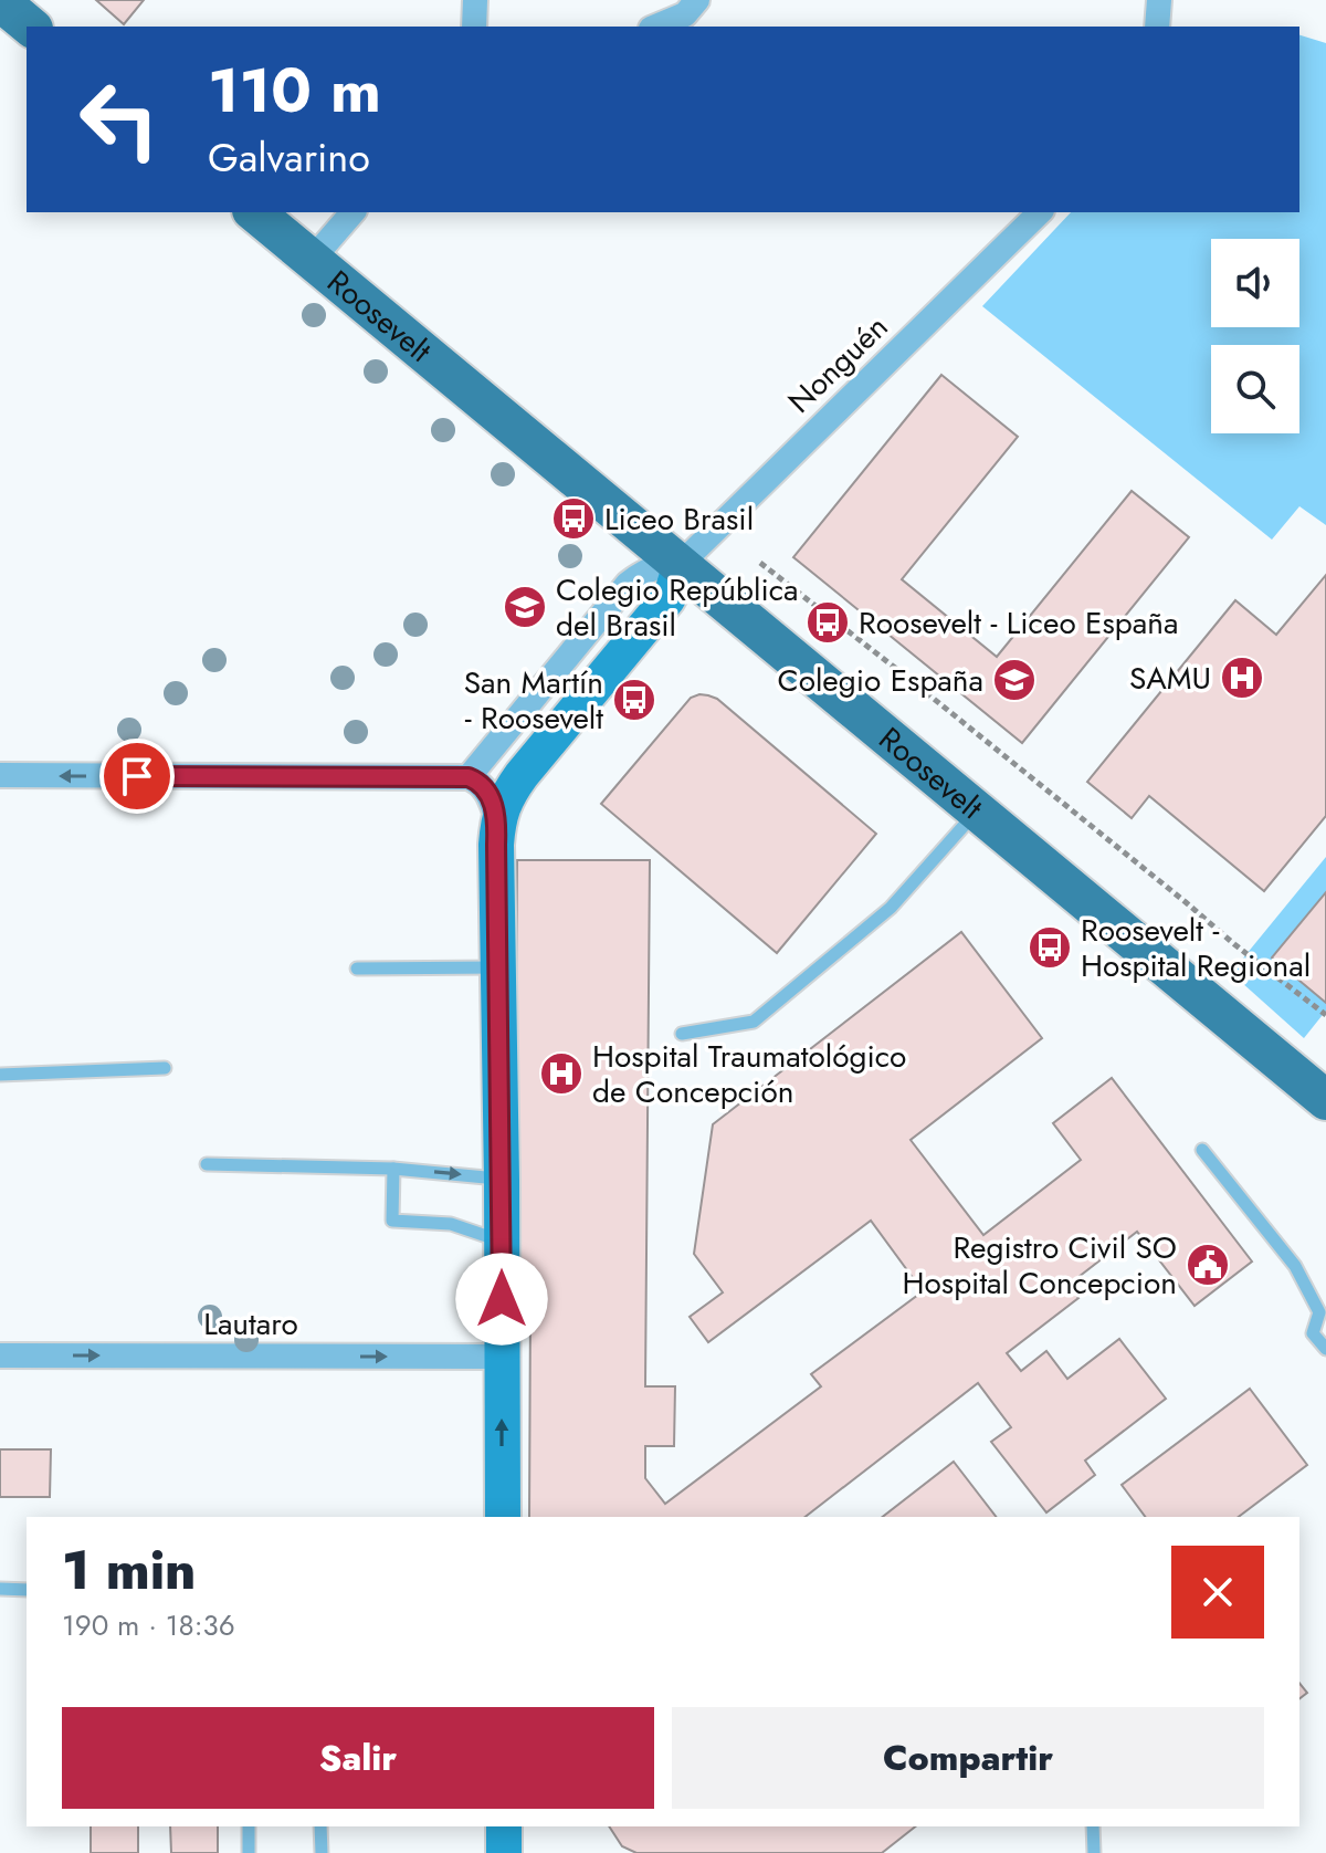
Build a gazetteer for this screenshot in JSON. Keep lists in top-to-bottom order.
{
  "streets": {
    "main road": ["Roosevelt"],
    "street": ["Nonguén", "Lautaro"]
  },
  "crossings": [
    ["Roosevelt", "Nonguén"]
  ],
  "one_way": ["Lautaro"],
  "places": {
    "bus stop": [
      "Liceo Brasil",
      "Roosevelt - Liceo España",
      "San Martín - Roosevelt",
      "Roosevelt - Hospital Regional"
    ],
    "school or university": ["Colegio República del Brasil", "Colegio España"],
    "hospital": ["SAMU", "Hospital Traumatológico de Concepción"],
    "public building": ["Registro Civil SO Hospital Concepcion"]
  },
  "page": {
    "turn": ["110 m", "Galvarino"],
    "heading": ["1 min", "190 m · 18:36"],
    "buttons": ["Salir", "Compartir"]
  }
}
